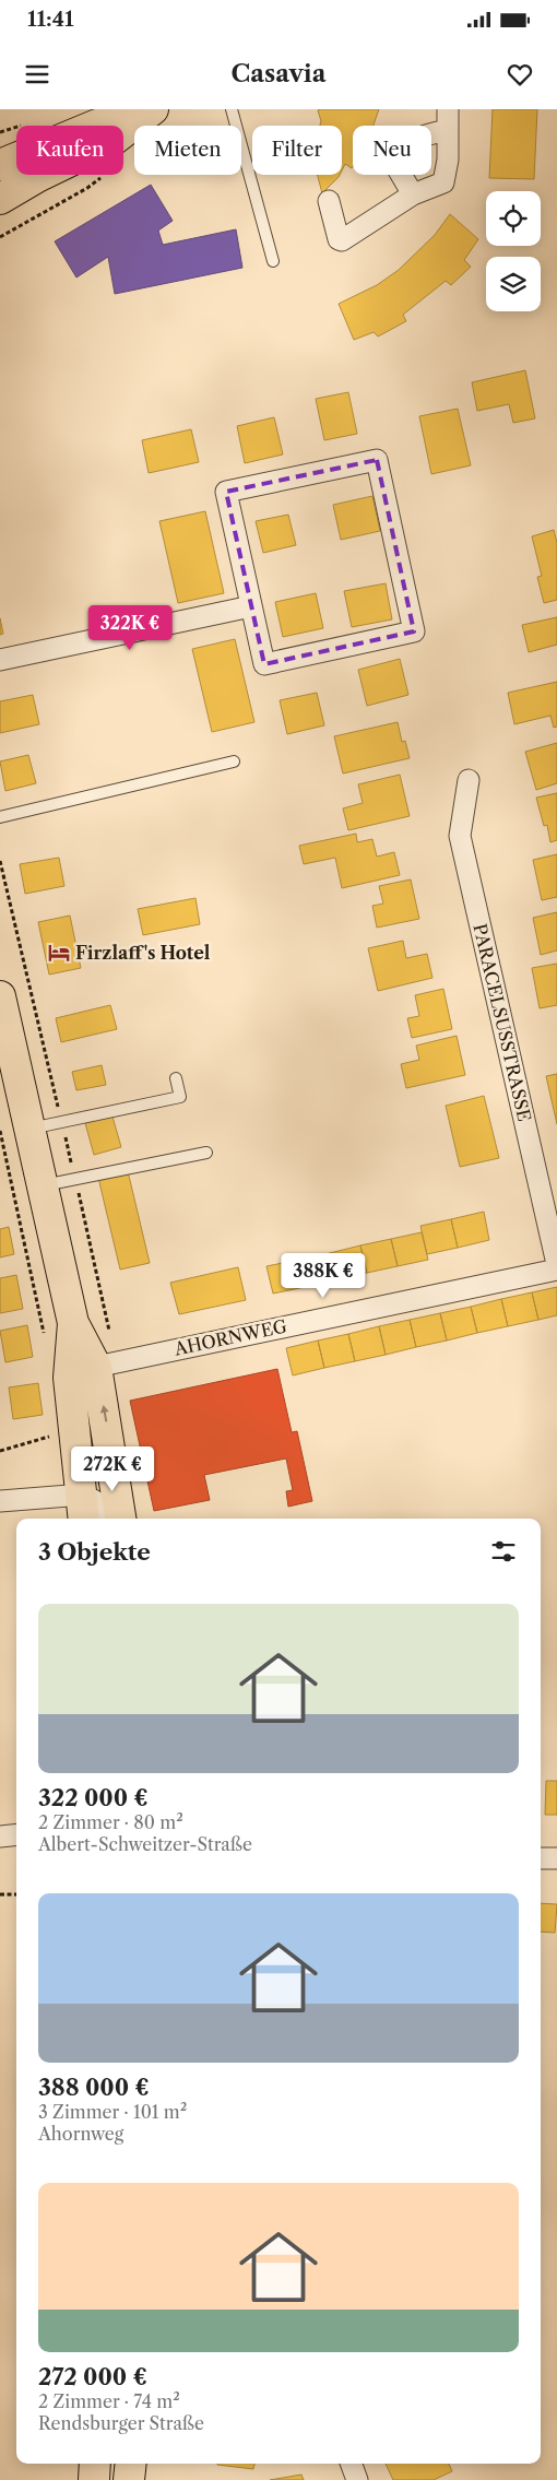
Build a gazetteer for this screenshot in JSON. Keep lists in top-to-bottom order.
{
  "streets": {
    "street": ["PARACELSUSSTRASSE", "AHORNWEG"]
  },
  "places": {
    "hotel": ["Firzlaff's Hotel"]
  },
  "page": {
    "status": "11:41",
    "header": "Casavia",
    "chip": [
      "Kaufen",
      "Mieten",
      "Filter",
      "Neu"
    ],
    "price": ["322K €", "388K €", "272K €"],
    "heading": "3 Objekte",
    "list": [
      {
        "name": "322 000 €",
        "note": "2 Zimmer · 80 m² · Albert-Schweitzer-Straße"
      },
      {
        "name": "388 000 €",
        "note": "3 Zimmer · 101 m² · Ahornweg"
      },
      {
        "name": "272 000 €",
        "note": "2 Zimmer · 74 m² · Rendsburger Straße"
      }
    ]
  }
}
